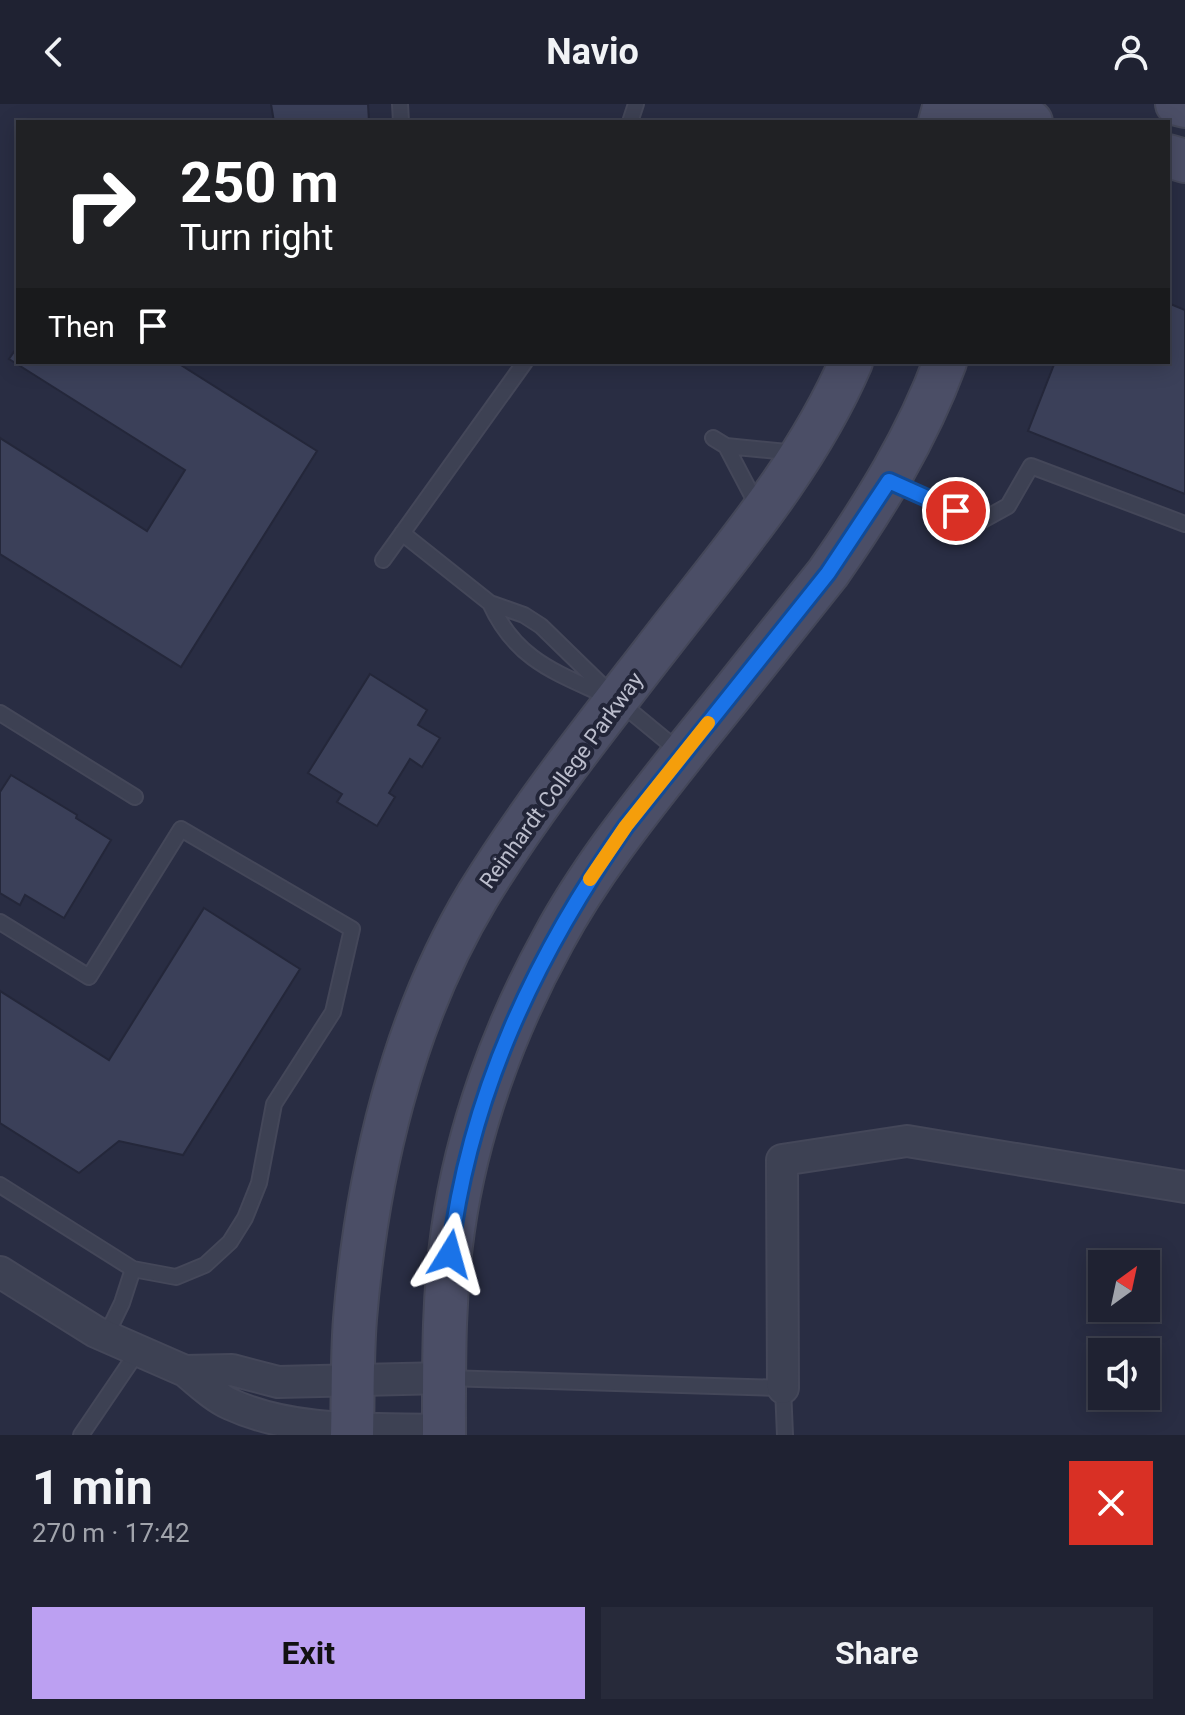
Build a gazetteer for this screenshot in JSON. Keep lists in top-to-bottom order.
{
  "streets": {
    "street": ["Reinhardt College Parkway"]
  },
  "north": "top right",
  "page": {
    "header": "Navio",
    "turn": ["250 m", "Turn right"],
    "then": "Then",
    "heading": ["1 min", "270 m · 17:42"],
    "buttons": ["Exit", "Share"]
  }
}
